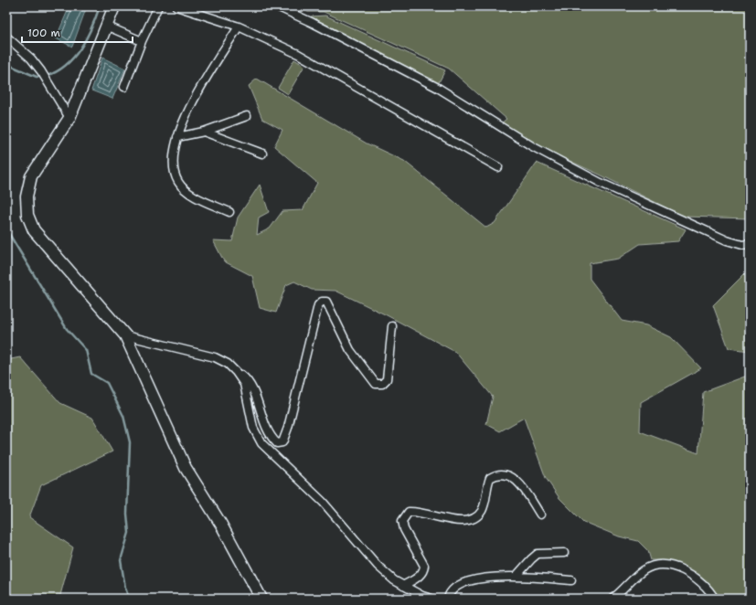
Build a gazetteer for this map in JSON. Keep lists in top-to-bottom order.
{
  "scale_bar": "100 m"
}
